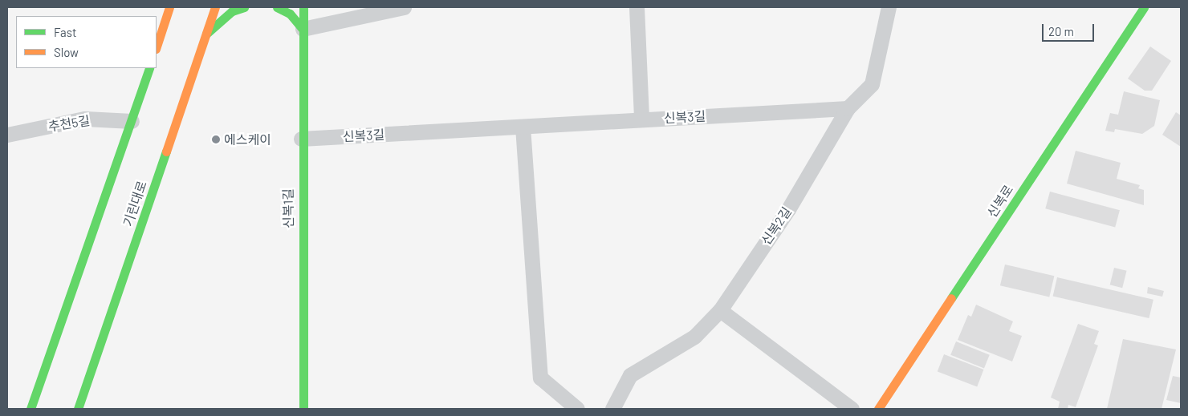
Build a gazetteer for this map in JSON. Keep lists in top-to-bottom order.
{
  "streets": {
    "street": [
      "신복3길",
      "추천5길",
      "신복로",
      "기린대로",
      "신복1길",
      "신복2길"
    ]
  },
  "crossings": [
    ["신복3길", "신복1길"],
    ["신복3길", "신복2길"]
  ],
  "places": ["에스케이"],
  "legend": ["Fast", "Slow"],
  "scale_bar": "20 m"
}
